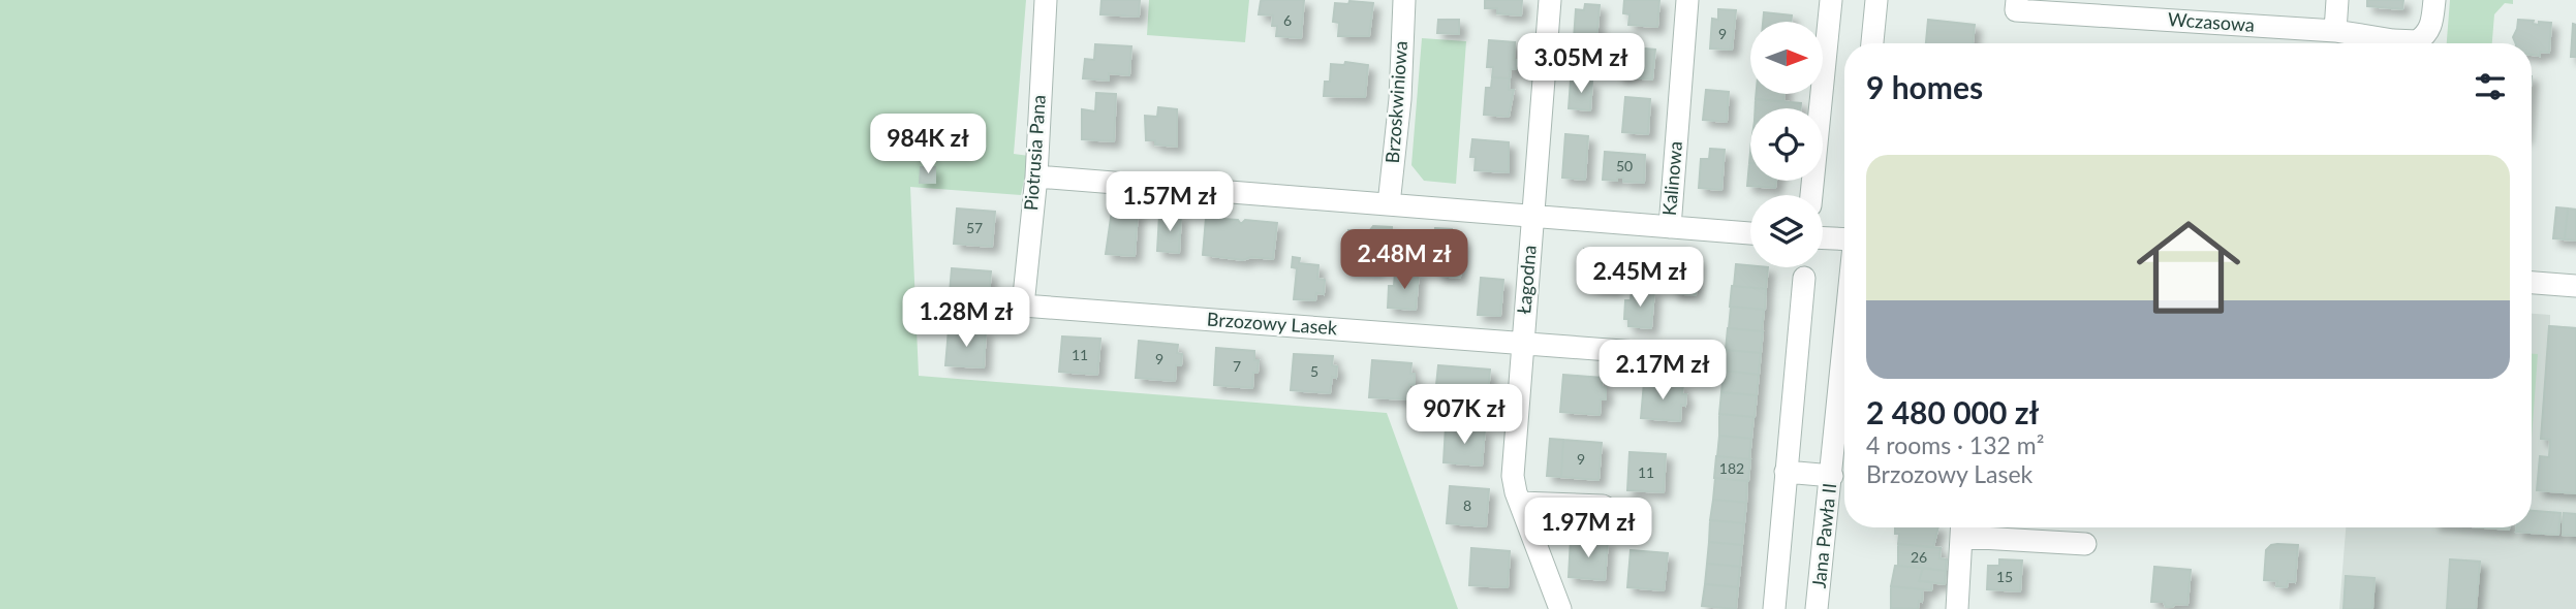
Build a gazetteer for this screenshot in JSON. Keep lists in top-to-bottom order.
{
  "streets": {
    "street": [
      "Wczasowa",
      "Brzoskwiniowa",
      "Piotrusia Pana",
      "Kalinowa",
      "Łagodna",
      "Brzozowy Lasek",
      "Jana Pawła II"
    ]
  },
  "crossings": [
    ["Piotrusia Pana", "Brzozowy Lasek"],
    ["Łagodna", "Brzozowy Lasek"]
  ],
  "house_numbers": [
    "6",
    "9",
    "50",
    "57",
    "11",
    "9",
    "7",
    "5",
    "9",
    "182",
    "11",
    "8",
    "26",
    "15"
  ],
  "north": "right",
  "page": {
    "price": [
      "3.05M zł",
      "984K zł",
      "1.57M zł",
      "2.48M zł",
      "2.45M zł",
      "1.28M zł",
      "2.17M zł",
      "907K zł",
      "1.97M zł"
    ],
    "heading": "9 homes",
    "list": [
      {
        "name": "2 480 000 zł",
        "note": "4 rooms · 132 m² · Brzozowy Lasek"
      }
    ]
  }
}
